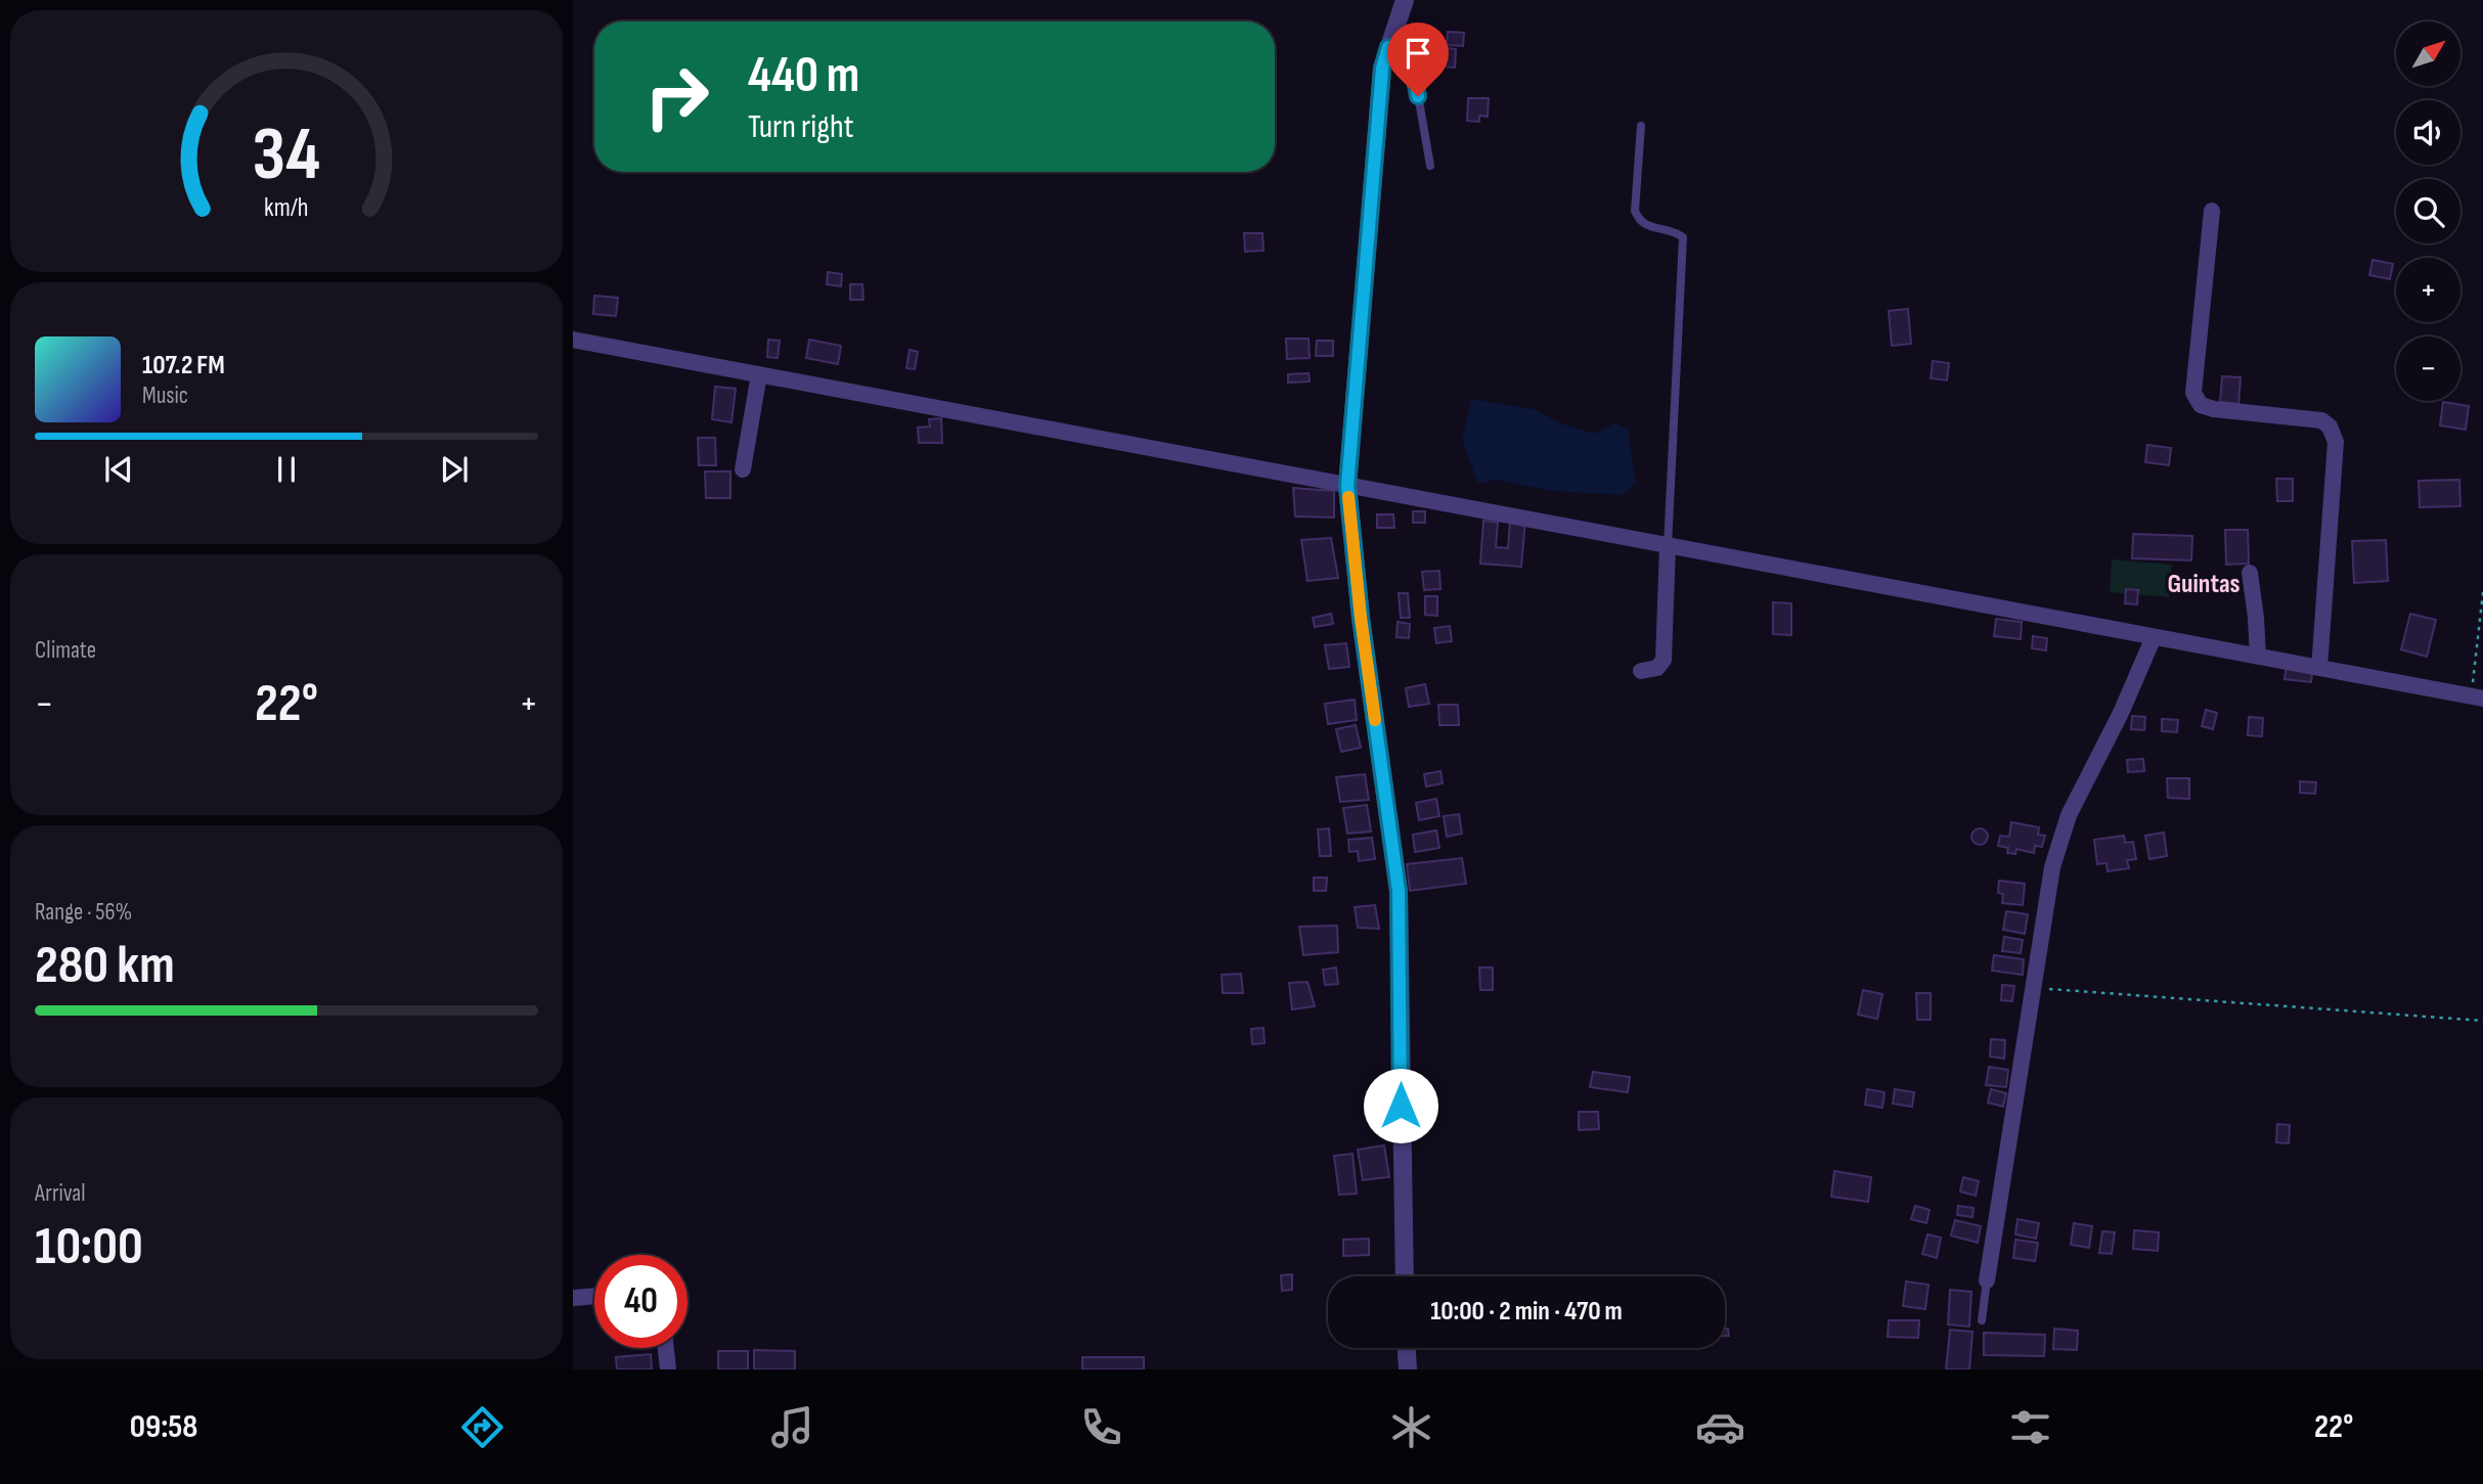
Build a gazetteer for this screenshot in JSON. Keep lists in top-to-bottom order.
{
  "districts": ["Guintas"],
  "north": "top right",
  "page": {
    "map_buttons": ["+", "−"],
    "turn": ["440 m", "Turn right"],
    "song": ["107.2 FM", "Music"],
    "tile": [
      "Climate",
      ["Range · 56%", "280 km"],
      ["Arrival", "10:00"]
    ],
    "heat": ["−", "22°", "+"],
    "limit": "40",
    "trip": "10:00 · 2 min · 470 m",
    "tabs": ["09:58", "22°"],
    "gauge": ["34", "km/h"]
  }
}
